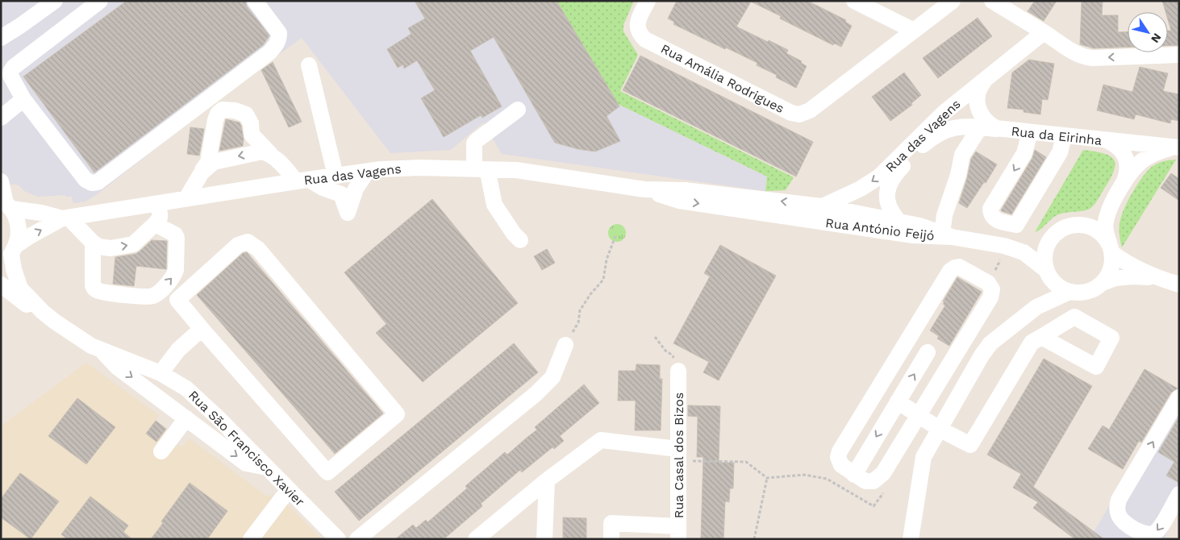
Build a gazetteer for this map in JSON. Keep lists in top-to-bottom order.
{
  "streets": {
    "street": [
      "Rua Amália Rodrigues",
      "Rua das Vagens",
      "Rua da Eirinha",
      "Rua António Feijó",
      "Rua São Francisco Xavier",
      "Rua Casal dos Bizos"
    ]
  },
  "crossings": [
    ["Rua das Vagens", "Rua da Eirinha"],
    ["Rua das Vagens", "Rua António Feijó"],
    ["Rua das Vagens", "Rua São Francisco Xavier"]
  ],
  "north": "bottom right"
}
